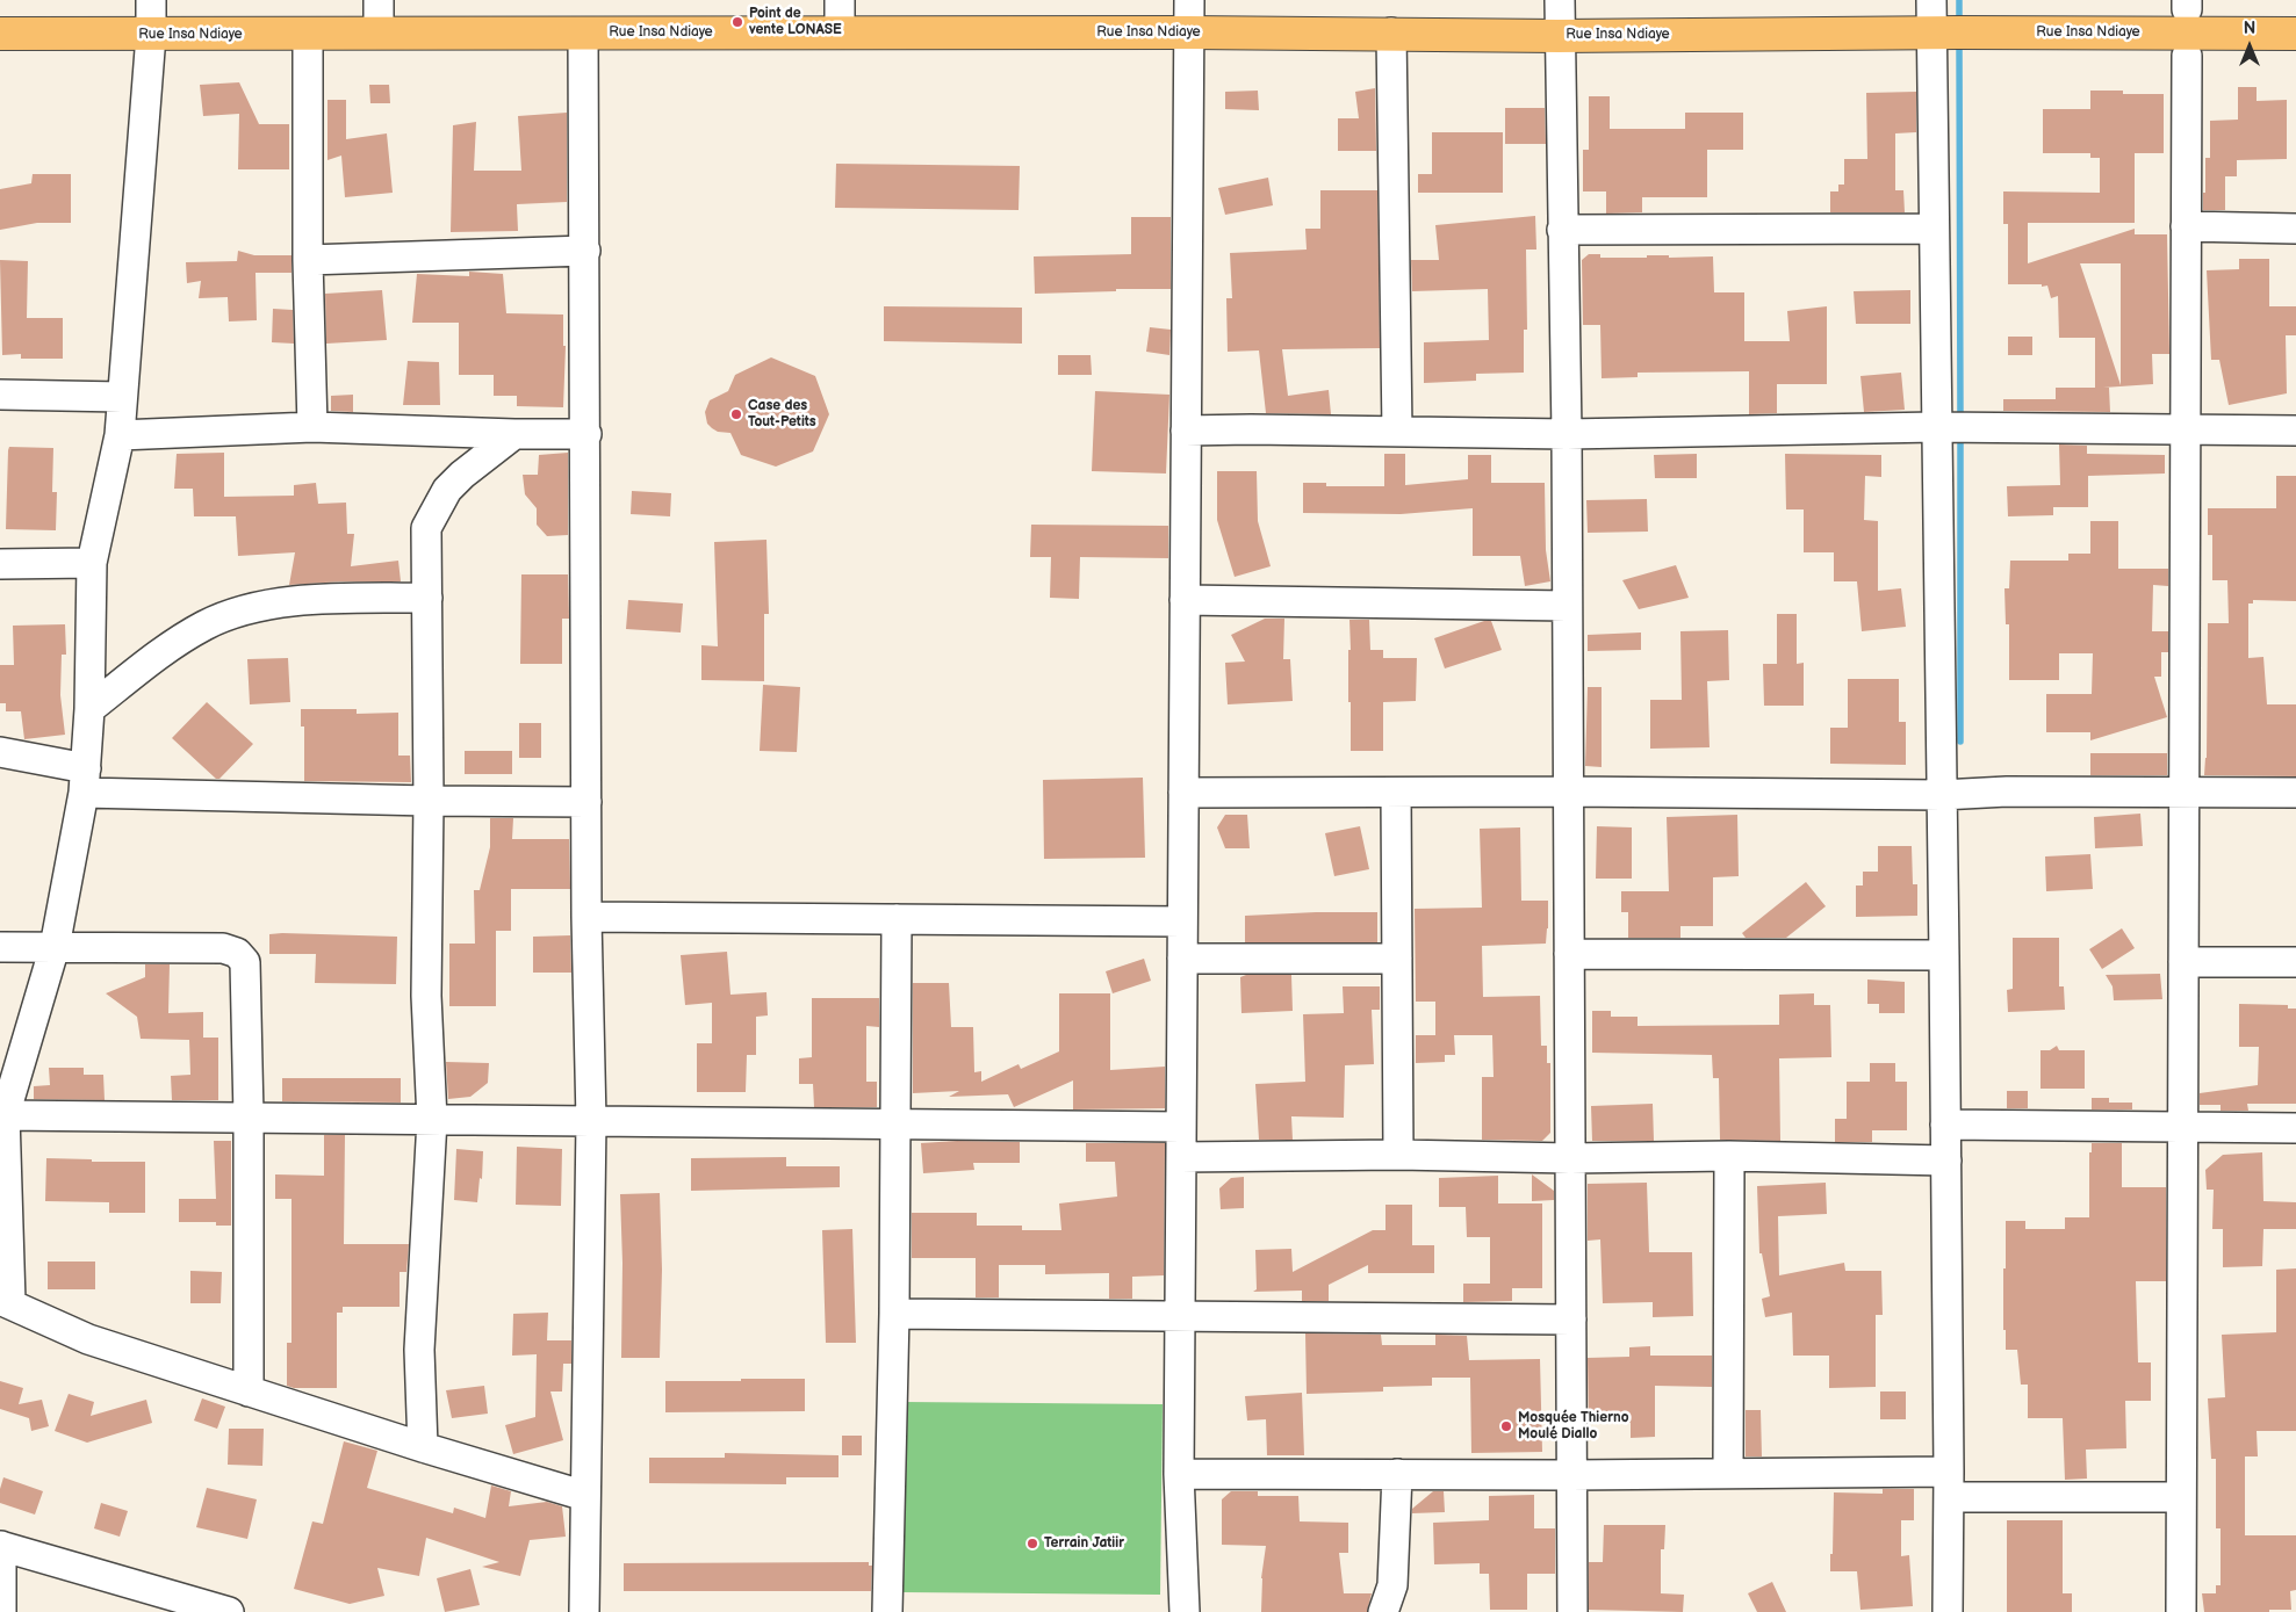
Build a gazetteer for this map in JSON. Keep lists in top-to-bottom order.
{
  "streets": {
    "main road": ["Rue Insa Ndiaye"]
  },
  "places": [
    "Point de vente LONASE",
    "Case des Tout-Petits",
    "Mosquée Thierno Moulé Diallo",
    "Terrain Jatiir"
  ],
  "north": "top"
}
